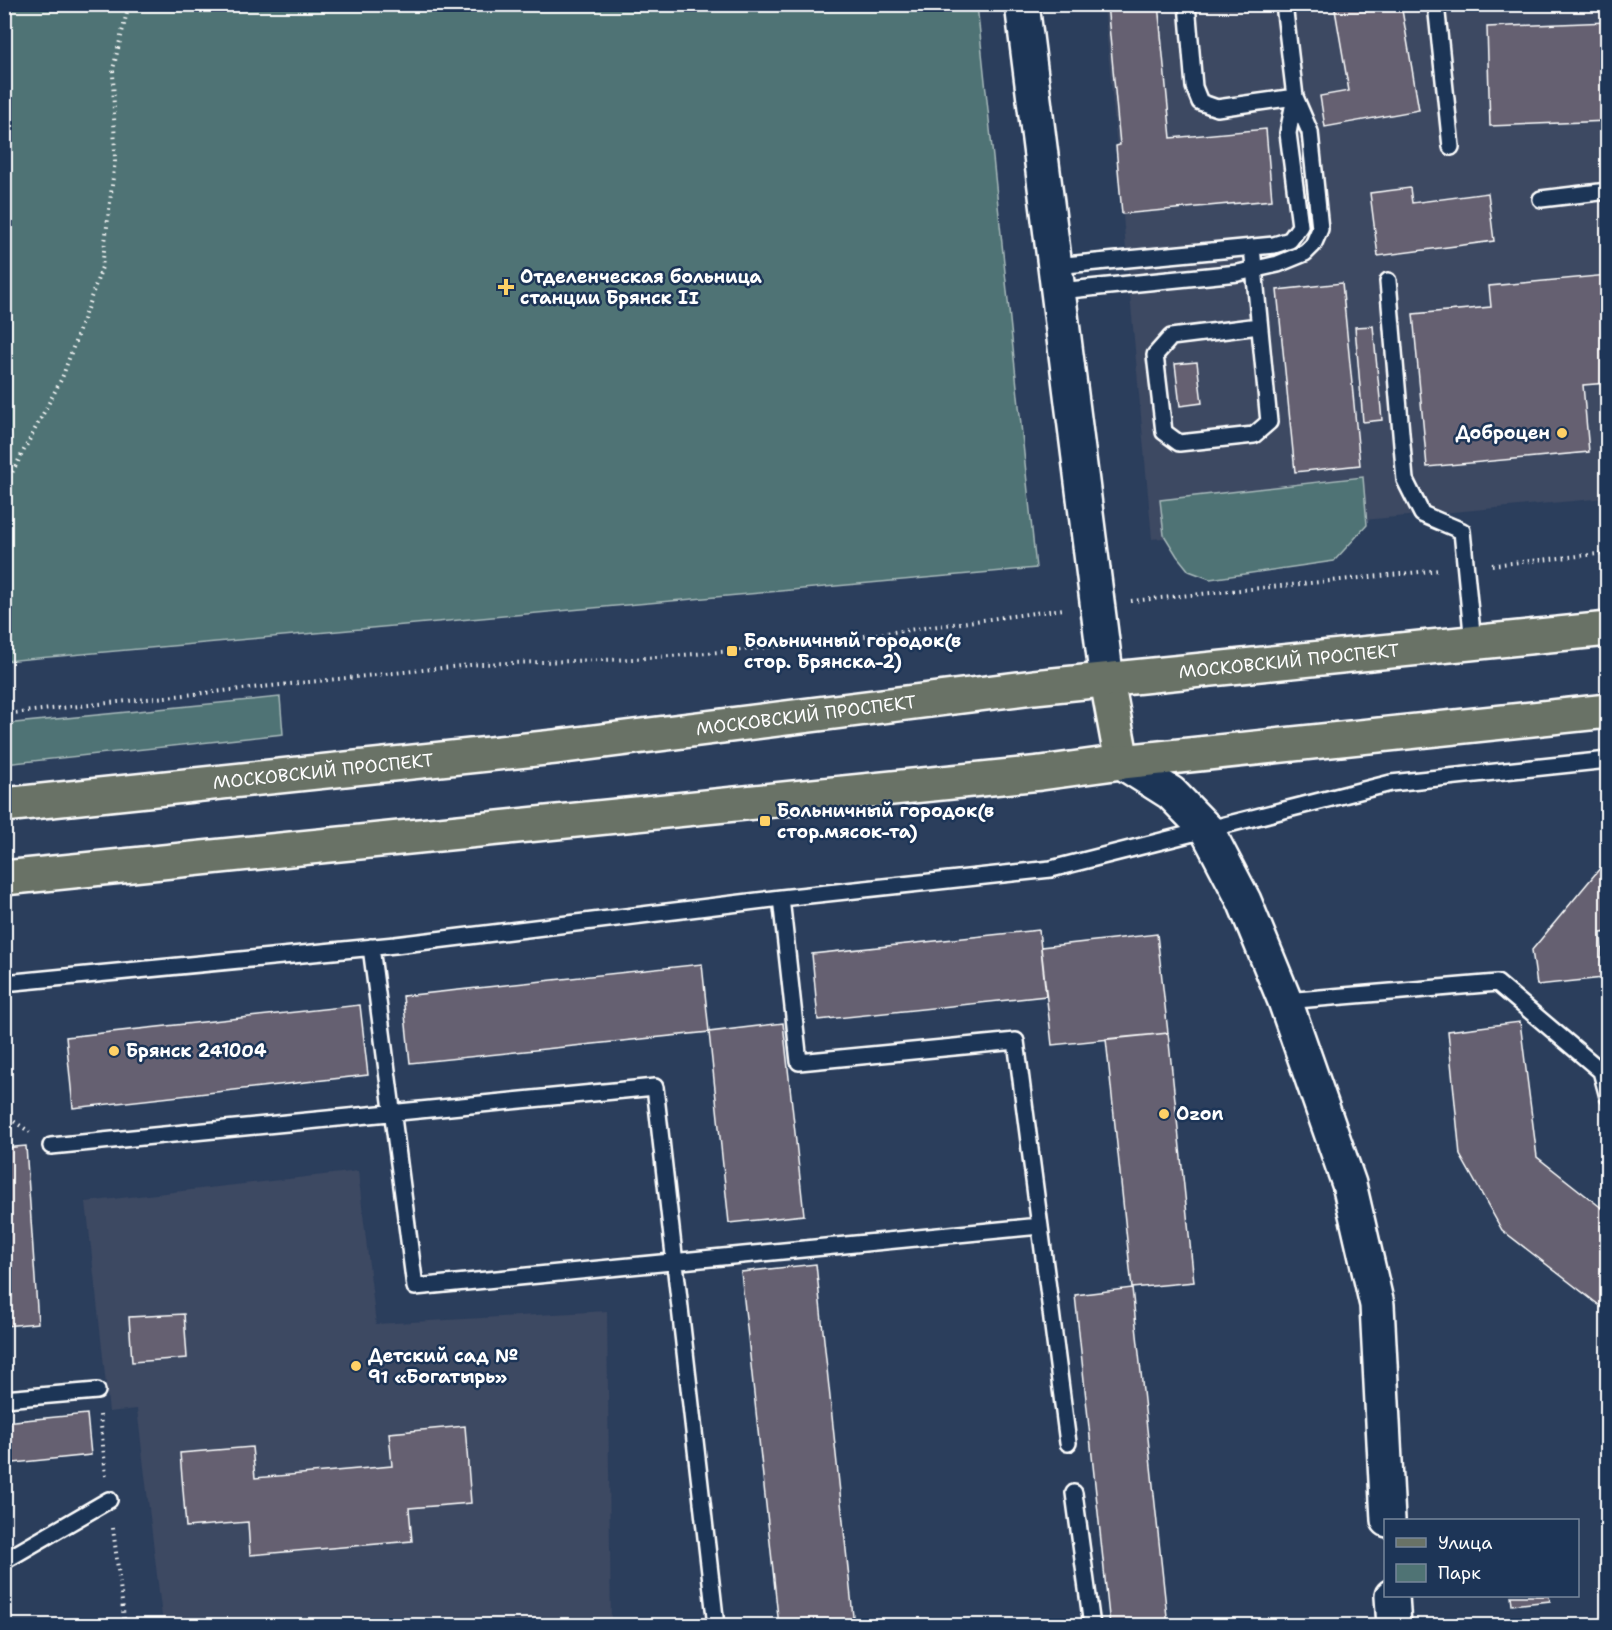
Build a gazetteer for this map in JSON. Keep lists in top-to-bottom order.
{
  "streets": {
    "main road": ["МОСКОВСКИЙ ПРОСПЕКТ"]
  },
  "places": {
    "health": ["Отделенческая больница станции Брянск II"],
    "other": [
      "Доброцен",
      "Брянск 241004",
      "Ozon",
      "Детский сад № 91 «Богатырь»"
    ],
    "transit": ["Больничный городок(в стор. Брянска-2)", "Больничный городок(в стор.мясок-та)"]
  },
  "legend": ["Улица", "Парк"]
}
